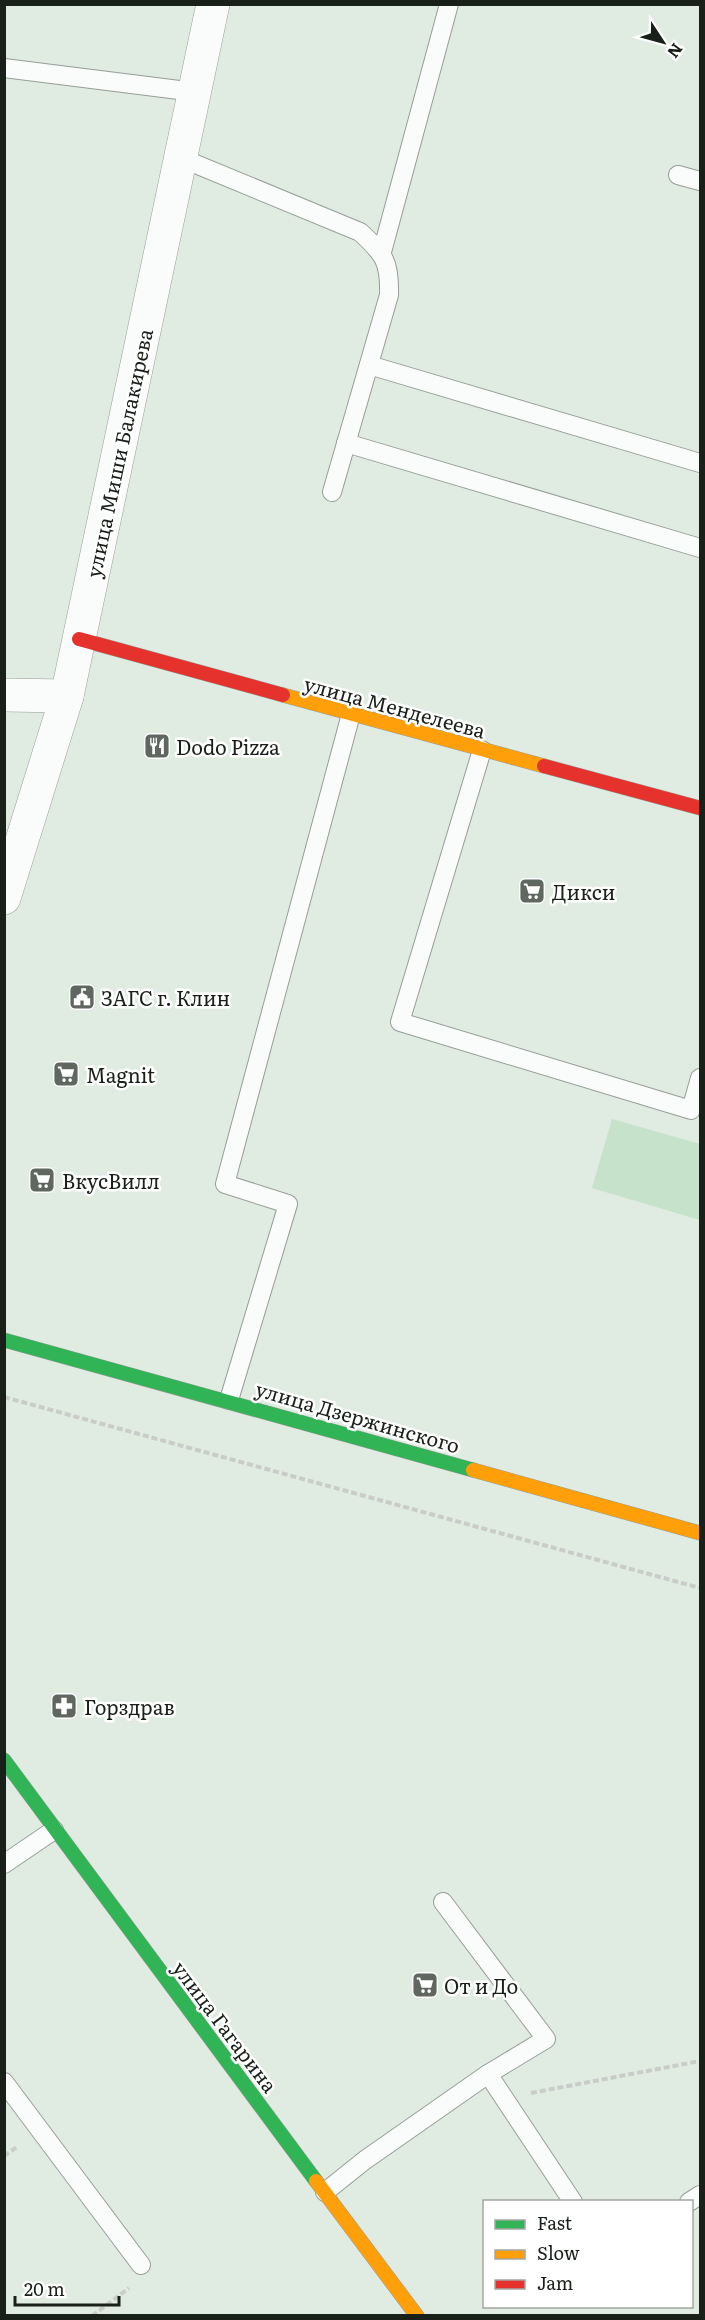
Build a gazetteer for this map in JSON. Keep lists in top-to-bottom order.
{
  "streets": {
    "street": [
      "улица Миши Балакирева",
      "улица Менделеева",
      "улица Дзержинского",
      "улица Гагарина"
    ]
  },
  "crossings": [
    ["улица Миши Балакирева", "улица Менделеева"]
  ],
  "places": {
    "restaurant": ["Dodo Pizza"],
    "supermarket": [
      "Дикси",
      "Magnit",
      "ВкусВилл",
      "От и До"
    ],
    "public building": ["ЗАГС г. Клин"],
    "pharmacy": ["Горздрав"]
  },
  "legend": ["Fast", "Slow", "Jam"],
  "scale_bar": "20 m",
  "north": "bottom right"
}
